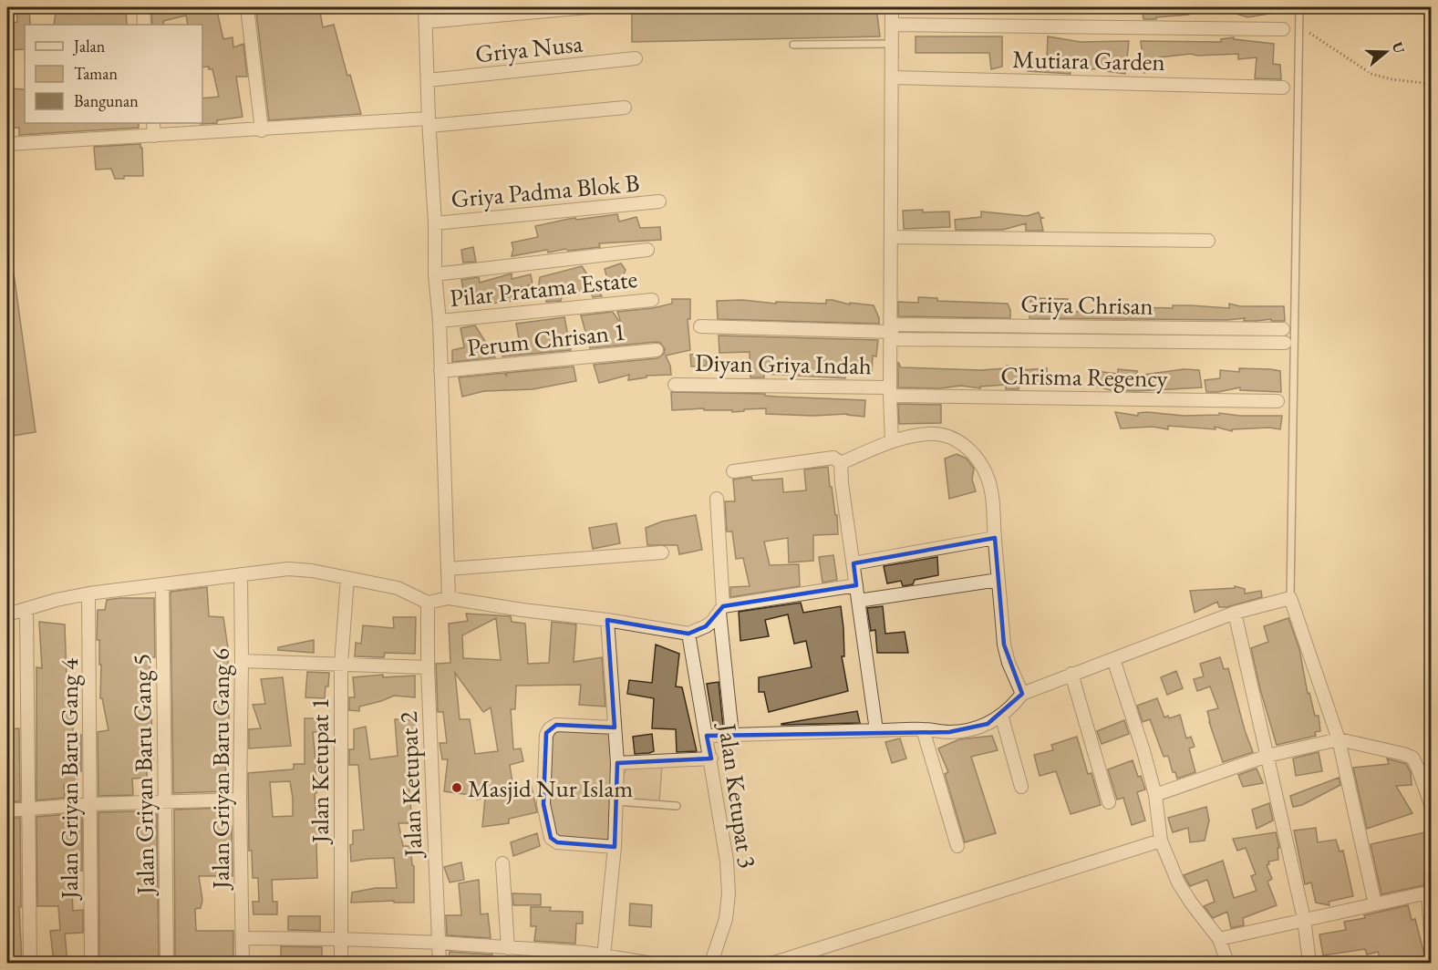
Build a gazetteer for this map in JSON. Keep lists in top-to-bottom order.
{
  "streets": {
    "street": [
      "Griya Nusa",
      "Mutiara Garden",
      "Griya Padma Blok B",
      "Pilar Pratama Estate",
      "Griya Chrisan",
      "Perum Chrisan 1",
      "Diyan Griya Indah",
      "Chrisma Regency",
      "Jalan Griyan Baru Gang 6",
      "Jalan Ketupat 1",
      "Jalan Griyan Baru Gang 5",
      "Jalan Griyan Baru Gang 4",
      "Jalan Ketupat 2",
      "Jalan Ketupat 3"
    ]
  },
  "crossings": [
    ["Diyan Griya Indah", "Chrisma Regency"]
  ],
  "places": ["Masjid Nur Islam"],
  "legend": ["Jalan", "Taman", "Bangunan"],
  "north": "right"
}
